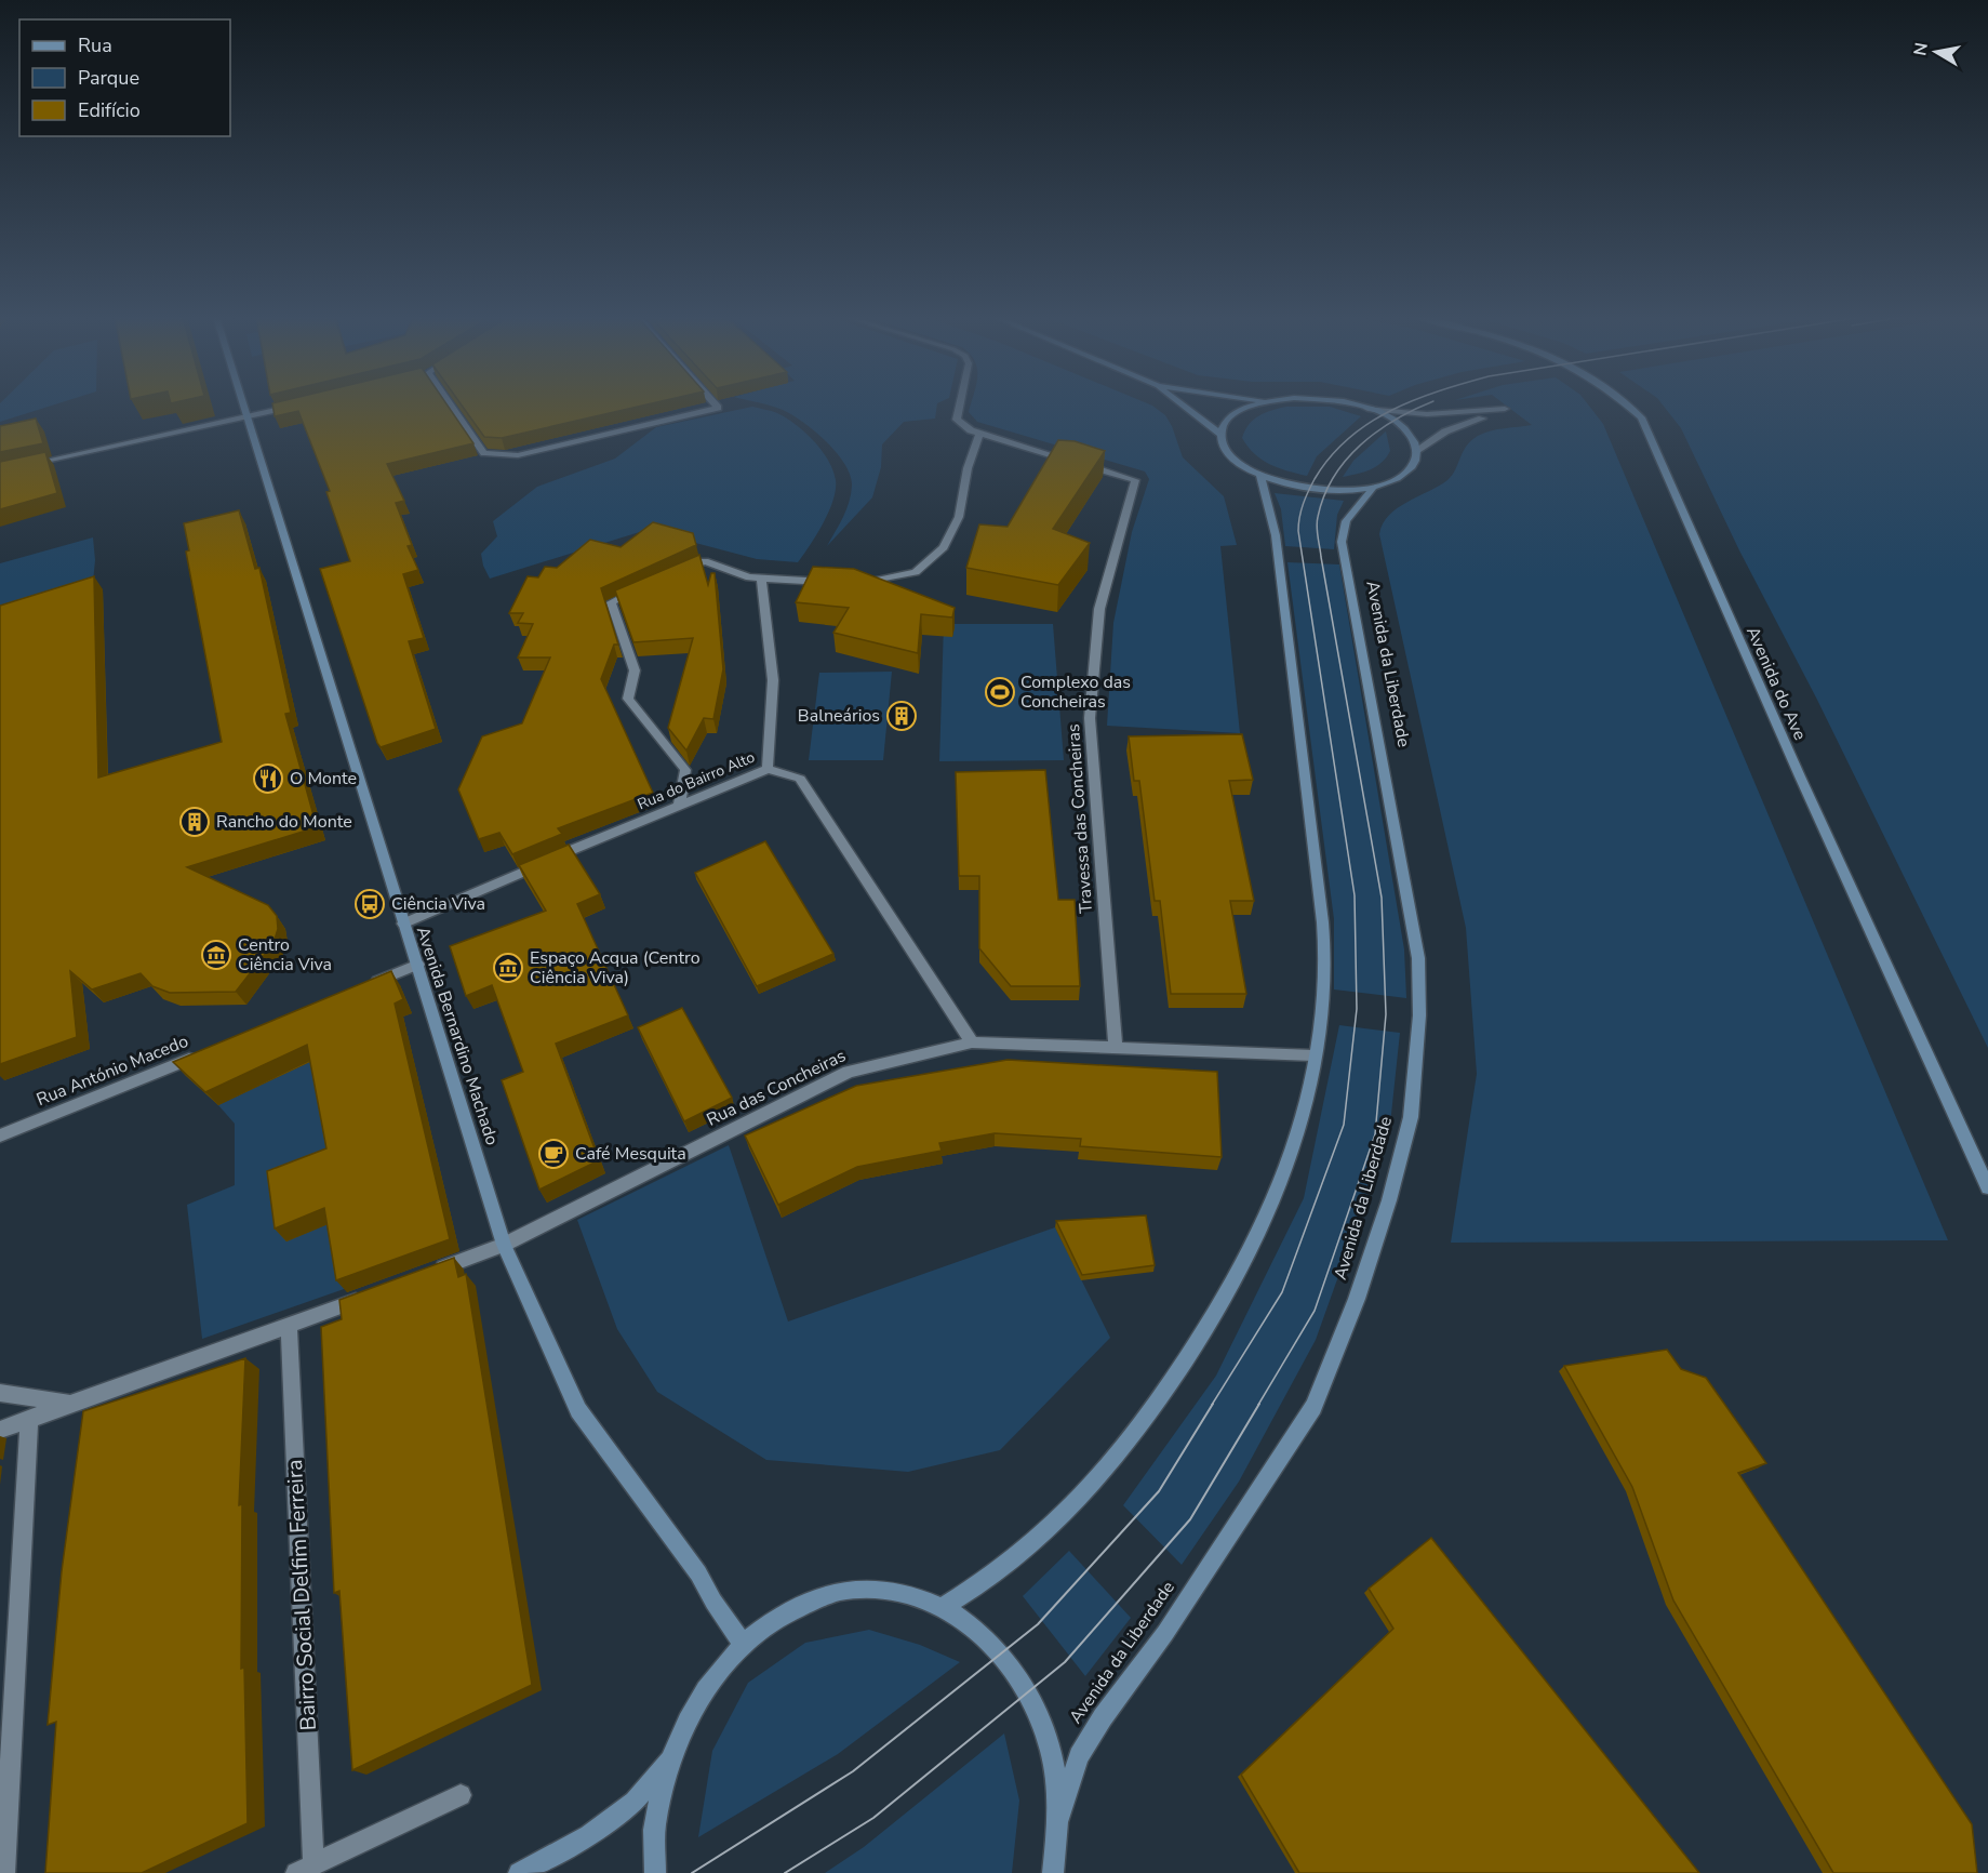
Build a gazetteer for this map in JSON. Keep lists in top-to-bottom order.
{
  "streets": {
    "street": [
      "Avenida da Liberdade",
      "Avenida do Ave",
      "Rua do Bairro Alto",
      "Travessa das Concheiras",
      "Avenida Bernardino Machado",
      "Rua António Macedo",
      "Rua das Concheiras",
      "Bairro Social Delfim Ferreira"
    ]
  },
  "crossings": [
    ["Rua do Bairro Alto", "Avenida Bernardino Machado"],
    ["Avenida Bernardino Machado", "Rua das Concheiras"]
  ],
  "places": {
    "sports": ["Complexo das Concheiras"],
    "building": ["Balneários", "Rancho do Monte"],
    "restaurant": ["O Monte"],
    "bus stop": ["Ciência Viva"],
    "museum": ["Centro Ciência Viva", "Espaço Acqua (Centro Ciência Viva)"],
    "cafe": ["Café Mesquita"]
  },
  "legend": ["Rua", "Parque", "Edifício"],
  "north": "left"
}
